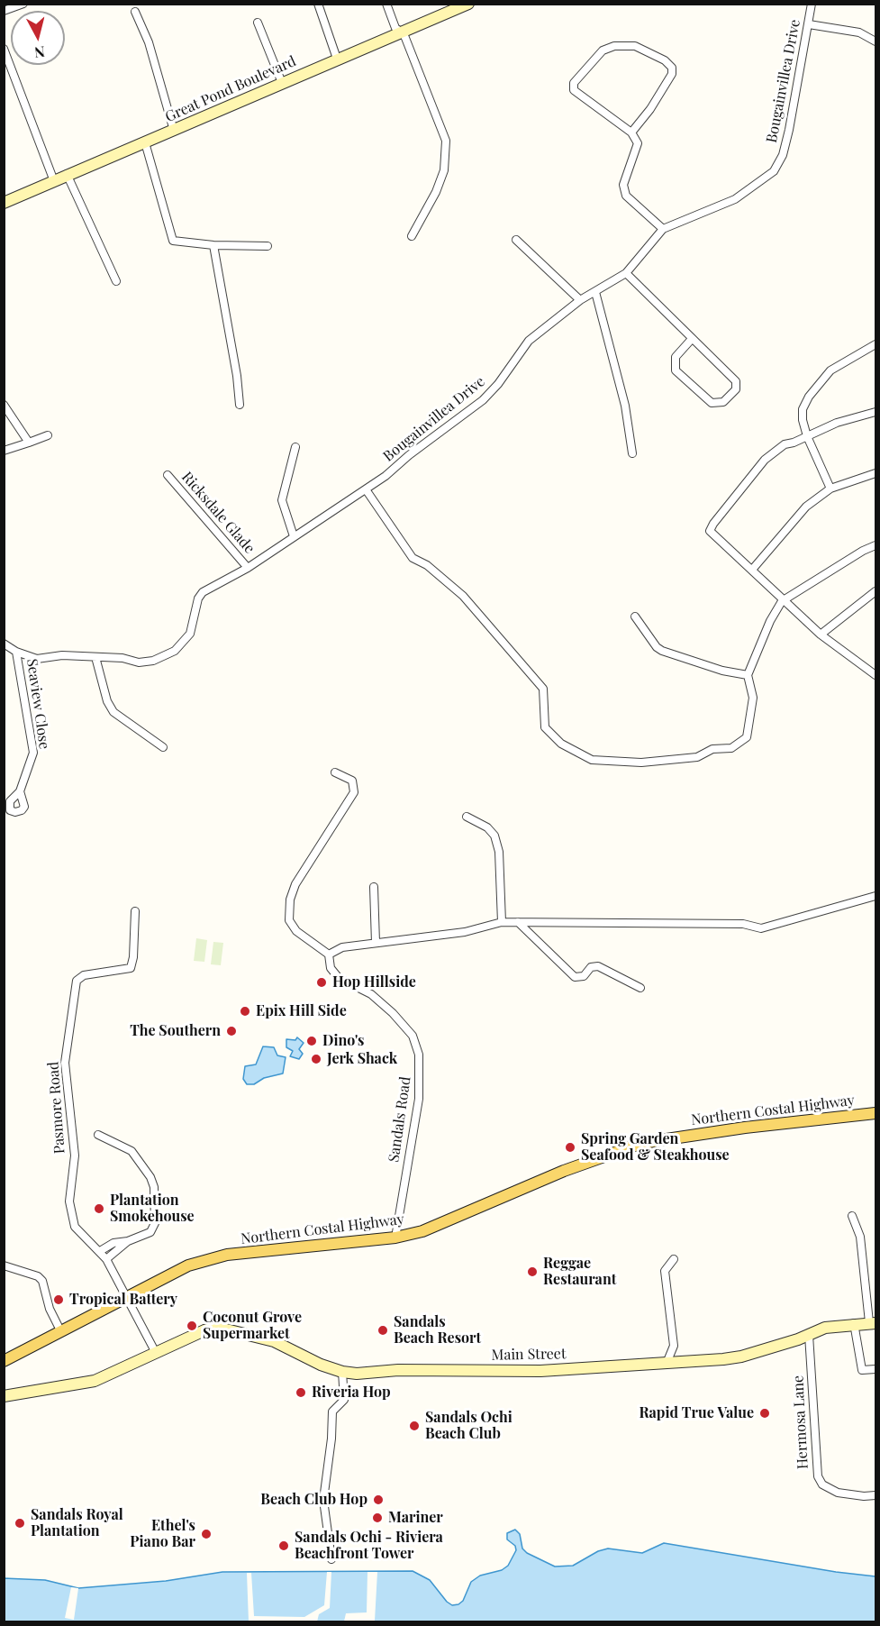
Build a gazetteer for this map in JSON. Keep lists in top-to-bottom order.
{
  "streets": {
    "main road": ["Northern Costal Highway"],
    "street": [
      "Bougainvillea Drive",
      "Great Pond Boulevard",
      "Ricksdale Glade",
      "Seaview Close",
      "Pasmore Road",
      "Sandals Road",
      "Main Street",
      "Hermosa Lane"
    ]
  },
  "crossings": [
    ["Bougainvillea Drive", "Ricksdale Glade"],
    ["Bougainvillea Drive", "Seaview Close"],
    ["Pasmore Road", "Northern Costal Highway"],
    ["Pasmore Road", "Main Street"],
    ["Northern Costal Highway", "Sandals Road"],
    ["Main Street", "Hermosa Lane"]
  ],
  "places": [
    "Hop Hillside",
    "Epix Hill Side",
    "The Southern",
    "Dino's",
    "Jerk Shack",
    "Spring Garden Seafood & Steakhouse",
    "Plantation Smokehouse",
    "Reggae Restaurant",
    "Tropical Battery",
    "Coconut Grove Supermarket",
    "Sandals Beach Resort",
    "Riveria Hop",
    "Rapid True Value",
    "Sandals Ochi Beach Club",
    "Beach Club Hop",
    "Mariner",
    "Sandals Royal Plantation",
    "Ethel's Piano Bar",
    "Sandals Ochi - Riviera Beachfront Tower"
  ],
  "north": "bottom"
}
